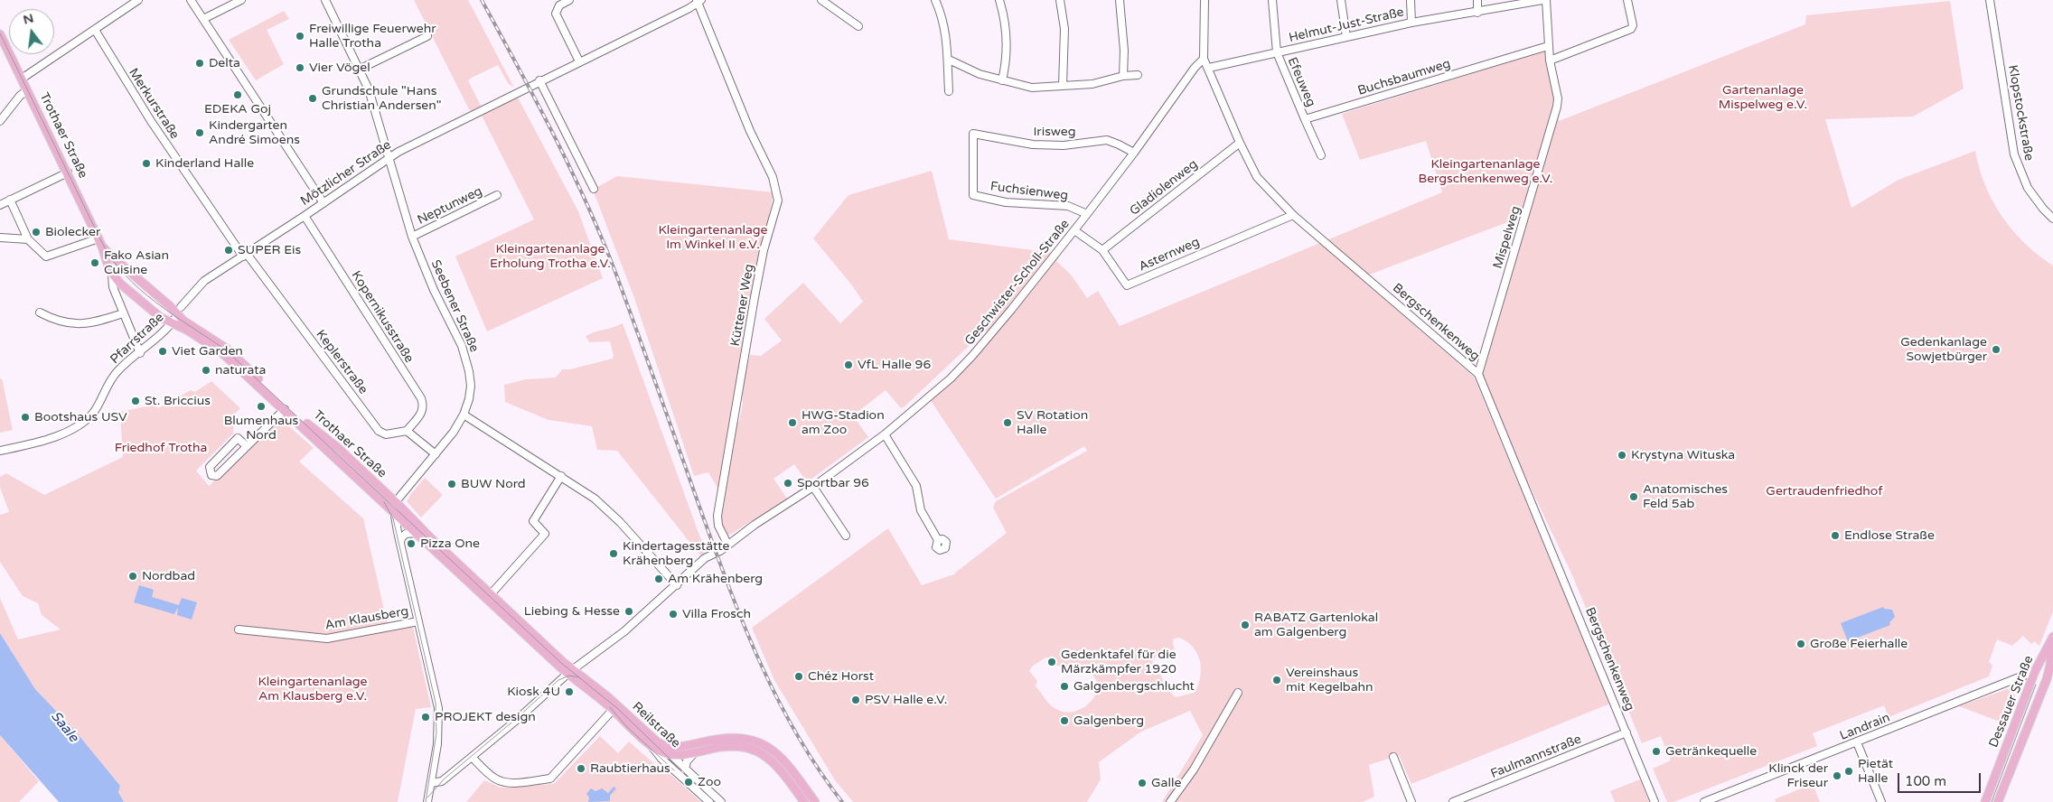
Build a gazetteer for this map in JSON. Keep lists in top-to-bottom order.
{
  "streets": {
    "main road": ["Trothaer Straße", "Dessauer Straße", "Reilstraße"],
    "street": [
      "Helmut-Just-Straße",
      "Buchsbaumweg",
      "Efeuweg",
      "Merkurstraße",
      "Klopstockstraße",
      "Irisweg",
      "Mötzlicher Straße",
      "Gladiolenweg",
      "Fuchsienweg",
      "Neptunweg",
      "Mispelweg",
      "Asternweg",
      "Geschwister-Scholl-Straße",
      "Küttener Weg",
      "Seebener Straße",
      "Kopernikusstraße",
      "Bergschenkenweg",
      "Pfarrstraße",
      "Keplerstraße",
      "Am Klausberg",
      "Landrain",
      "Faulmannstraße"
    ]
  },
  "crossings": [
    ["Helmut-Just-Straße", "Efeuweg"],
    ["Helmut-Just-Straße", "Bergschenkenweg"],
    ["Buchsbaumweg", "Efeuweg"],
    ["Buchsbaumweg", "Mispelweg"],
    ["Merkurstraße", "Mötzlicher Straße"],
    ["Merkurstraße", "Keplerstraße"],
    ["Irisweg", "Fuchsienweg"],
    ["Irisweg", "Geschwister-Scholl-Straße"],
    ["Trothaer Straße", "Mötzlicher Straße"],
    ["Trothaer Straße", "Geschwister-Scholl-Straße"],
    ["Trothaer Straße", "Seebener Straße"],
    ["Trothaer Straße", "Pfarrstraße"],
    ["Trothaer Straße", "Reilstraße"],
    ["Mötzlicher Straße", "Küttener Weg"],
    ["Mötzlicher Straße", "Seebener Straße"],
    ["Mötzlicher Straße", "Kopernikusstraße"],
    ["Mötzlicher Straße", "Pfarrstraße"],
    ["Mötzlicher Straße", "Keplerstraße"],
    ["Gladiolenweg", "Asternweg"],
    ["Gladiolenweg", "Bergschenkenweg"],
    ["Fuchsienweg", "Geschwister-Scholl-Straße"],
    ["Neptunweg", "Seebener Straße"],
    ["Mispelweg", "Bergschenkenweg"],
    ["Asternweg", "Geschwister-Scholl-Straße"],
    ["Asternweg", "Bergschenkenweg"],
    ["Geschwister-Scholl-Straße", "Küttener Weg"],
    ["Geschwister-Scholl-Straße", "Bergschenkenweg"],
    ["Geschwister-Scholl-Straße", "Reilstraße"],
    ["Kopernikusstraße", "Keplerstraße"],
    ["Bergschenkenweg", "Faulmannstraße"],
    ["Dessauer Straße", "Landrain"]
  ],
  "water": ["Saale"],
  "parks": [
    "Gartenanlage Mispelweg e.V.",
    "Kleingartenanlage Bergschenkenweg e.V.",
    "Kleingartenanlage Im Winkel II e.V.",
    "Kleingartenanlage Erholung Trotha e.V.",
    "Friedhof Trotha",
    "Gertraudenfriedhof",
    "Kleingartenanlage Am Klausberg e.V."
  ],
  "places": [
    "Freiwillige Feuerwehr Halle Trotha",
    "Delta",
    "Vier Vögel",
    "EDEKA Goj",
    "Grundschule \"Hans Christian Andersen\"",
    "Kindergarten André Simoens",
    "Kinderland Halle",
    "Biolecker",
    "SUPER Eis",
    "Fako Asian Cuisine",
    "Gedenkanlage Sowjetbürger",
    "Viet Garden",
    "VfL Halle 96",
    "naturata",
    "St. Briccius",
    "Blumenhaus Nord",
    "Bootshaus USV",
    "HWG-Stadion am Zoo",
    "SV Rotation Halle",
    "Krystyna Wituska",
    "Sportbar 96",
    "BUW Nord",
    "Anatomisches Feld 5ab",
    "Endlose Straße",
    "Pizza One",
    "Kindertagesstätte Krähenberg",
    "Nordbad",
    "Am Krähenberg",
    "Liebing & Hesse",
    "Villa Frosch",
    "RABATZ Gartenlokal am Galgenberg",
    "Große Feierhalle",
    "Gedenktafel für die Märzkämpfer 1920",
    "Chéz Horst",
    "Vereinshaus mit Kegelbahn",
    "Galgenbergschlucht",
    "Kiosk 4U",
    "PSV Halle e.V.",
    "PROJEKT design",
    "Galgenberg",
    "Getränkequelle",
    "Raubtierhaus",
    "Pietät Halle",
    "Klinck der Friseur",
    "Zoo",
    "Galle"
  ],
  "scale_bar": "100 m",
  "north": "top"
}
